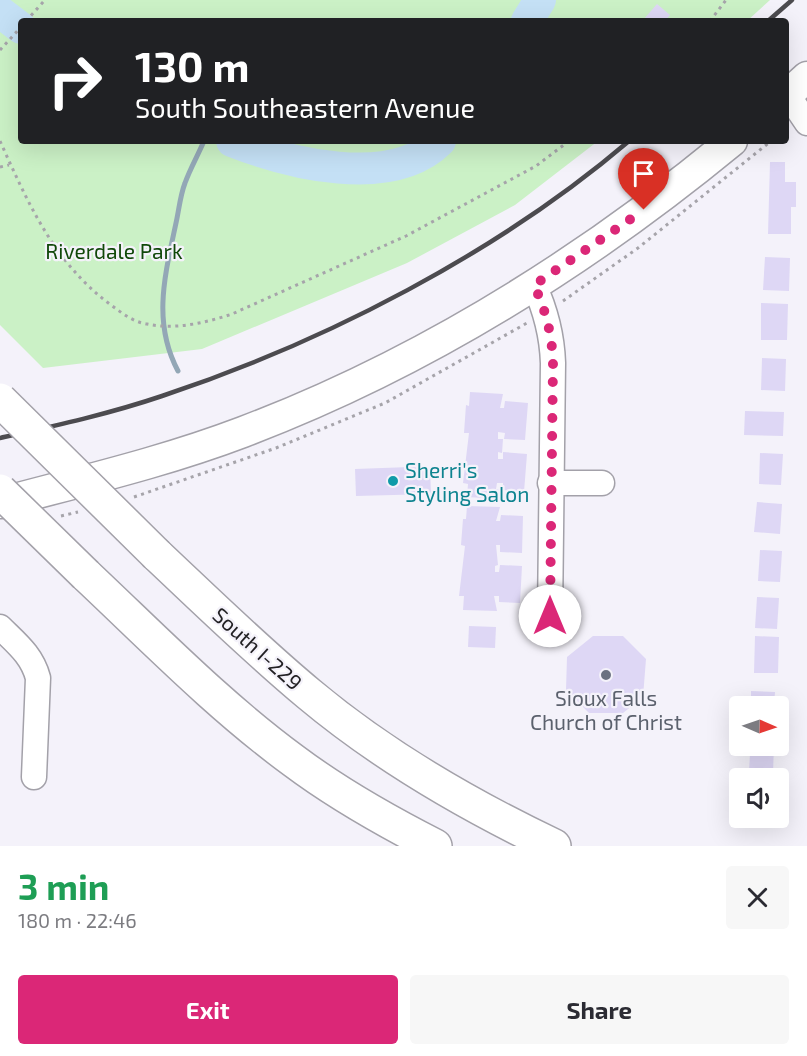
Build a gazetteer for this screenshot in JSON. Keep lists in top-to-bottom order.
{
  "streets": {
    "highway": ["South I-229"]
  },
  "parks": ["Riverdale Park"],
  "places": ["Sherri's Styling Salon", "Sioux Falls Church of Christ"],
  "north": "right",
  "page": {
    "turn": ["130 m", "South Southeastern Avenue"],
    "heading": ["3 min", "180 m · 22:46"],
    "buttons": ["Exit", "Share"]
  }
}
